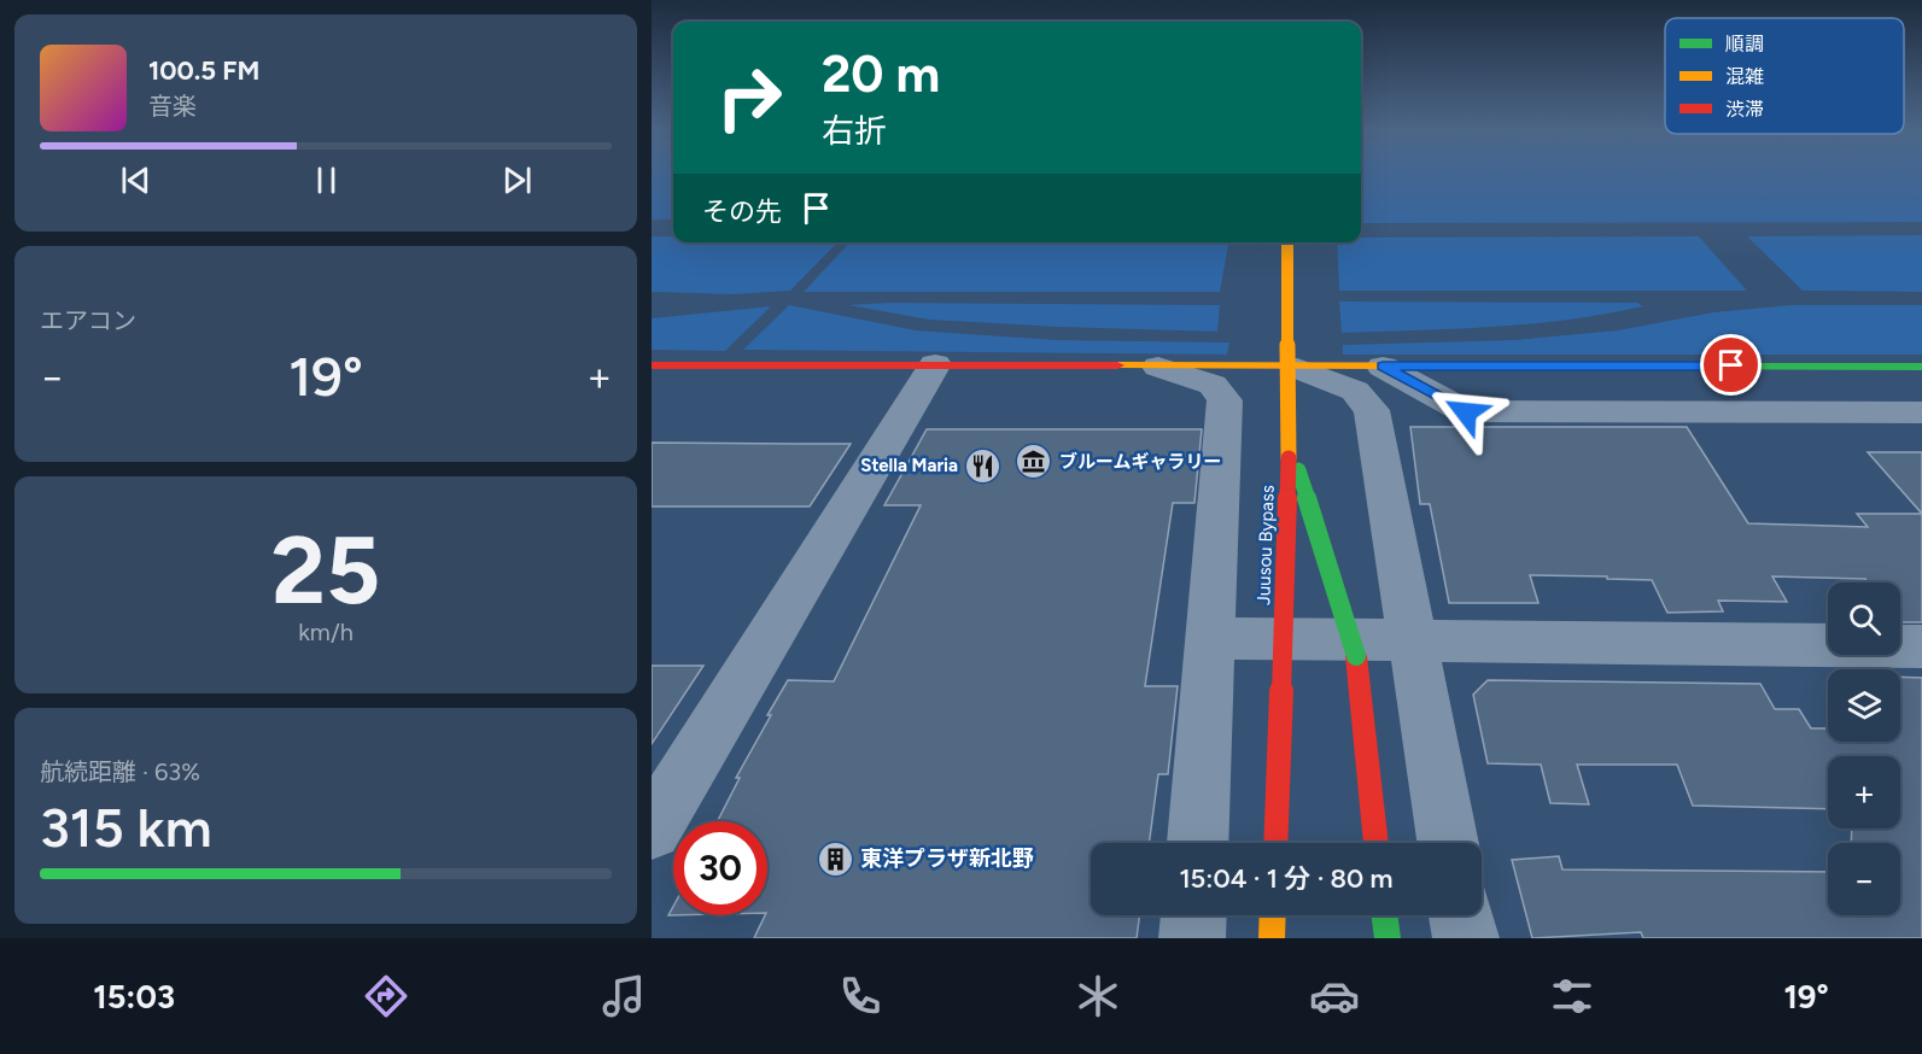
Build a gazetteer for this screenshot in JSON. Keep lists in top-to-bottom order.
{
  "streets": {
    "main road": ["Juusou Bypass"]
  },
  "places": {
    "museum": ["ブルームギャラリー"],
    "restaurant": ["Stella Maria"],
    "building": ["東洋プラザ新北野"]
  },
  "legend": ["順調", "混雑", "渋滞"],
  "page": {
    "turn": ["20 m", "右折"],
    "song": ["100.5 FM", "音楽"],
    "then": "その先",
    "tile": [
      "エアコン",
      ["25", "km/h"],
      ["航続距離 · 63%", "315 km"]
    ],
    "heat": ["−", "19°", "+"],
    "map_buttons": ["+", "−"],
    "limit": "30",
    "trip": "15:04 · 1 分 · 80 m",
    "tabs": ["15:03", "19°"]
  }
}
